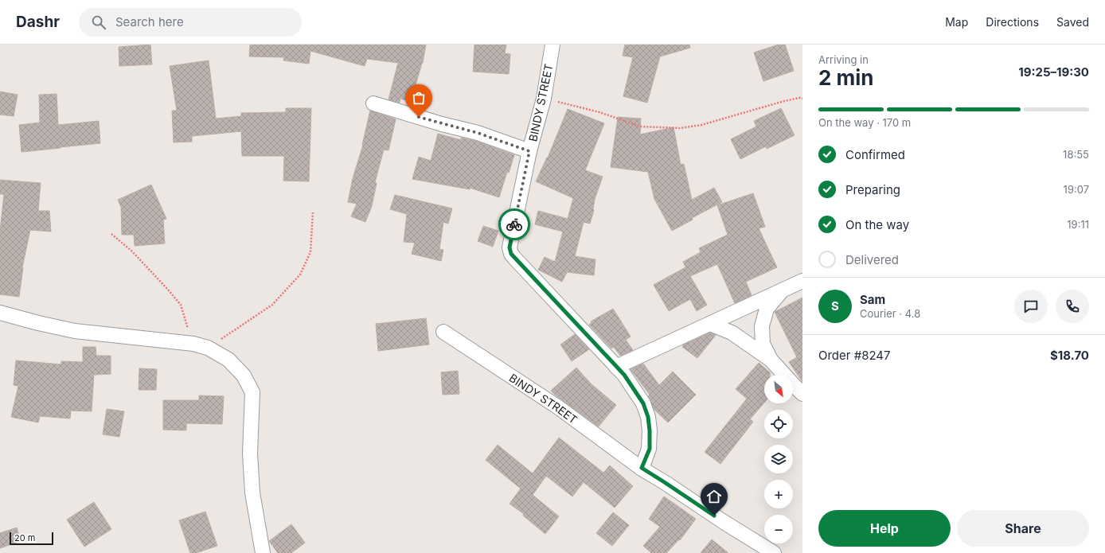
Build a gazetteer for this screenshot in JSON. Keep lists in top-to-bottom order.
{
  "streets": {
    "street": ["BINDY STREET"]
  },
  "scale_bar": "20 m",
  "north": "bottom right",
  "page": {
    "header": "Dashr",
    "search": "Search here",
    "nav": ["Map", "Directions", "Saved"],
    "heading": ["2 min", "Arriving in", "19:25–19:30"],
    "panel": [
      "Sam",
      "Courier · 4.8",
      "Order #8247",
      "$18.70"
    ],
    "bar": "On the way · 170 m",
    "list": [
      ["Confirmed", "18:55"],
      ["Preparing", "19:07"],
      ["On the way", "19:11"],
      "Delivered"
    ],
    "round": "S",
    "map_buttons": ["+", "−"],
    "buttons": ["Help", "Share"],
    "scale": "20 m"
  }
}
